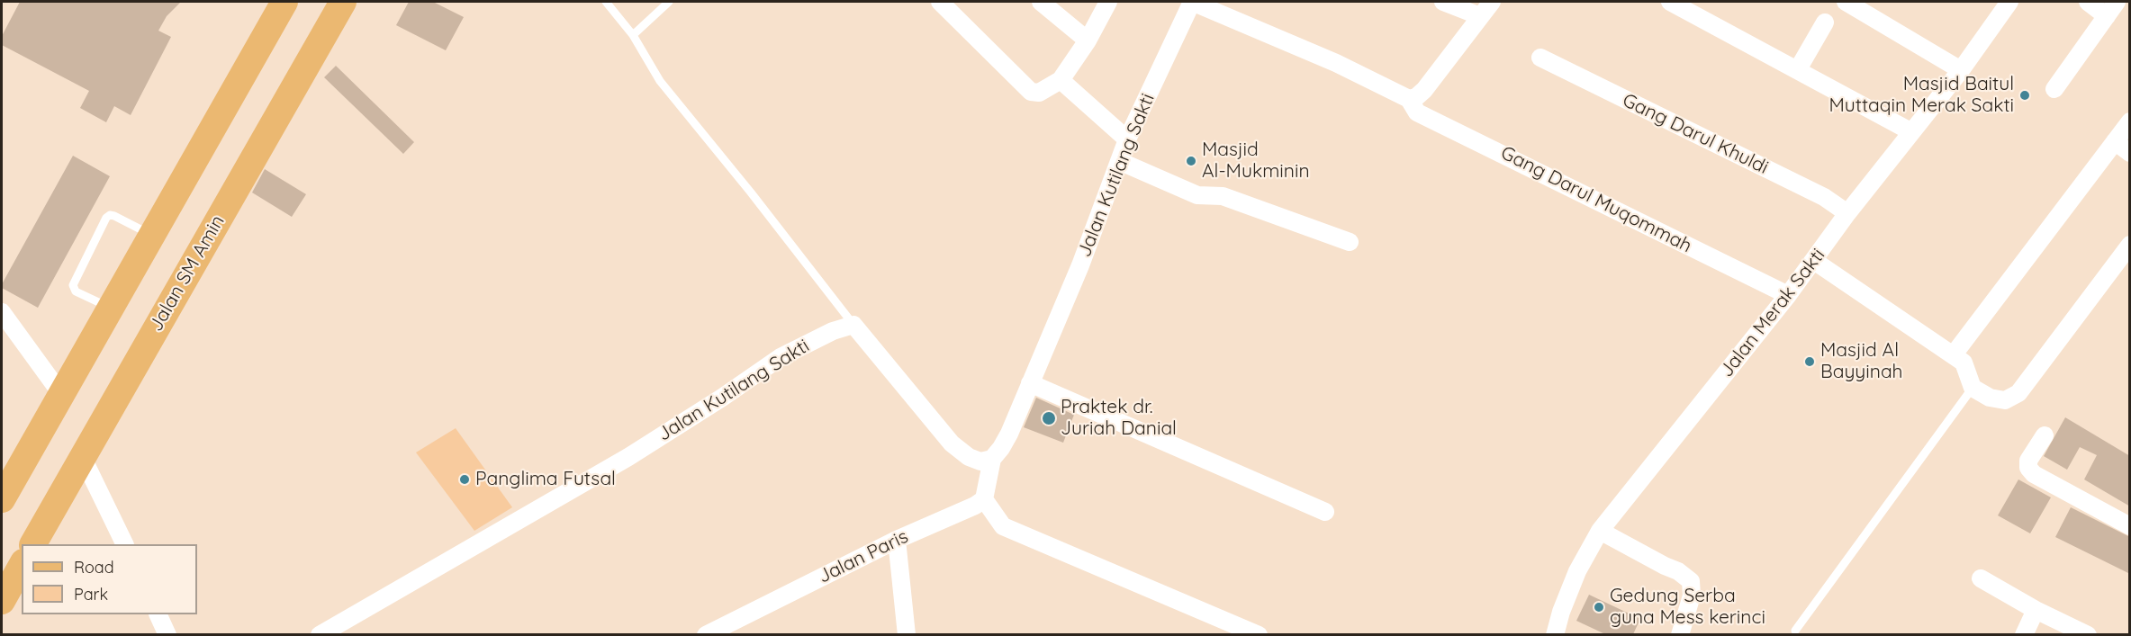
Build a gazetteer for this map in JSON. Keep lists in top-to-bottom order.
{
  "streets": {
    "main road": ["Jalan SM Amin"],
    "street": [
      "Gang Darul Khuldi",
      "Jalan Kutilang Sakti",
      "Gang Darul Muqommah",
      "Jalan Merak Sakti",
      "Jalan Paris"
    ]
  },
  "crossings": [
    ["Gang Darul Khuldi", "Jalan Merak Sakti"],
    ["Jalan Kutilang Sakti", "Gang Darul Muqommah"],
    ["Gang Darul Muqommah", "Jalan Merak Sakti"]
  ],
  "places": [
    "Masjid Baitul Muttaqin Merak Sakti",
    "Masjid Al-Mukminin",
    "Masjid Al Bayyinah",
    "Praktek dr. Juriah Danial",
    "Panglima Futsal",
    "Gedung Serba guna Mess kerinci"
  ],
  "legend": ["Road", "Park"]
}
